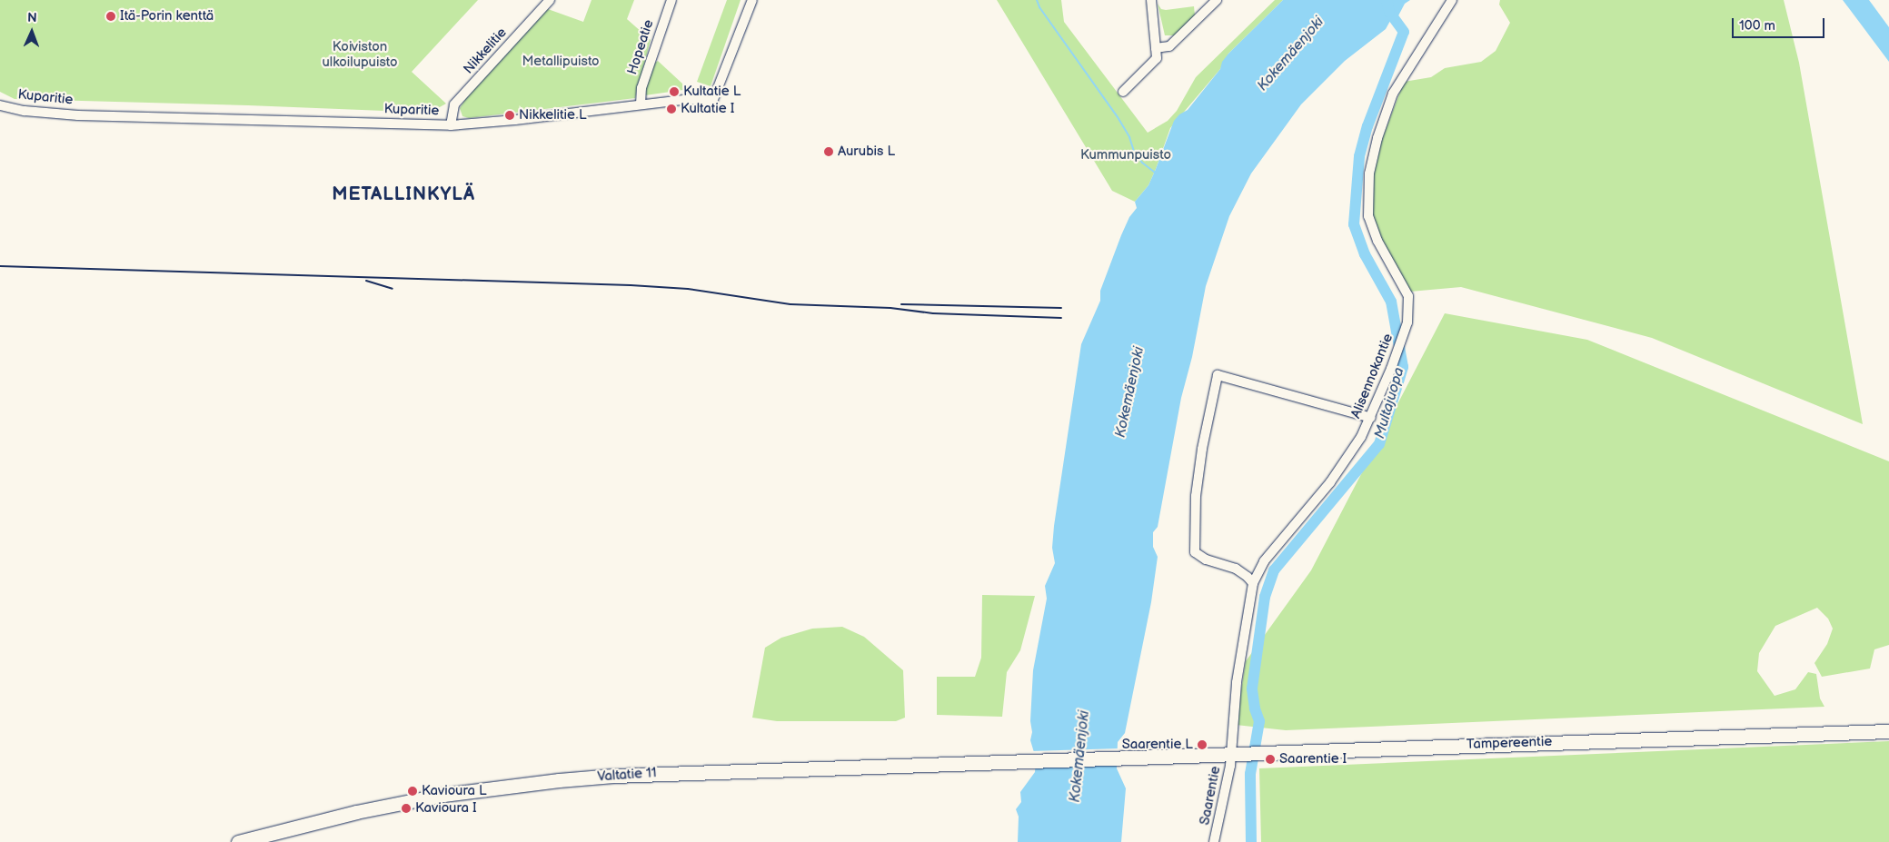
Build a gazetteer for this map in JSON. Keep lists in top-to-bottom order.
{
  "streets": {
    "highway": ["Tampereentie", "Valtatie 11"],
    "street": [
      "Hopeatie",
      "Nikkelitie",
      "Kuparitie",
      "Alisennokantie",
      "Saarentie"
    ]
  },
  "crossings": [
    ["Hopeatie", "Kuparitie"],
    ["Nikkelitie", "Kuparitie"],
    ["Alisennokantie", "Tampereentie"],
    ["Alisennokantie", "Saarentie"],
    ["Tampereentie", "Valtatie 11"],
    ["Tampereentie", "Saarentie"]
  ],
  "districts": ["METALLINKYLÄ"],
  "water": ["Kokemäenjoki", "Multajuopa"],
  "parks": ["Koiviston ulkoilupuisto", "Metallipuisto", "Kummunpuisto"],
  "places": [
    "Itä-Porin kenttä",
    "Kultatie L",
    "Kultatie I",
    "Nikkelitie L",
    "Aurubis L",
    "Saarentie L",
    "Saarentie I",
    "Kavioura L",
    "Kavioura I"
  ],
  "scale_bar": "100 m",
  "north": "top"
}
